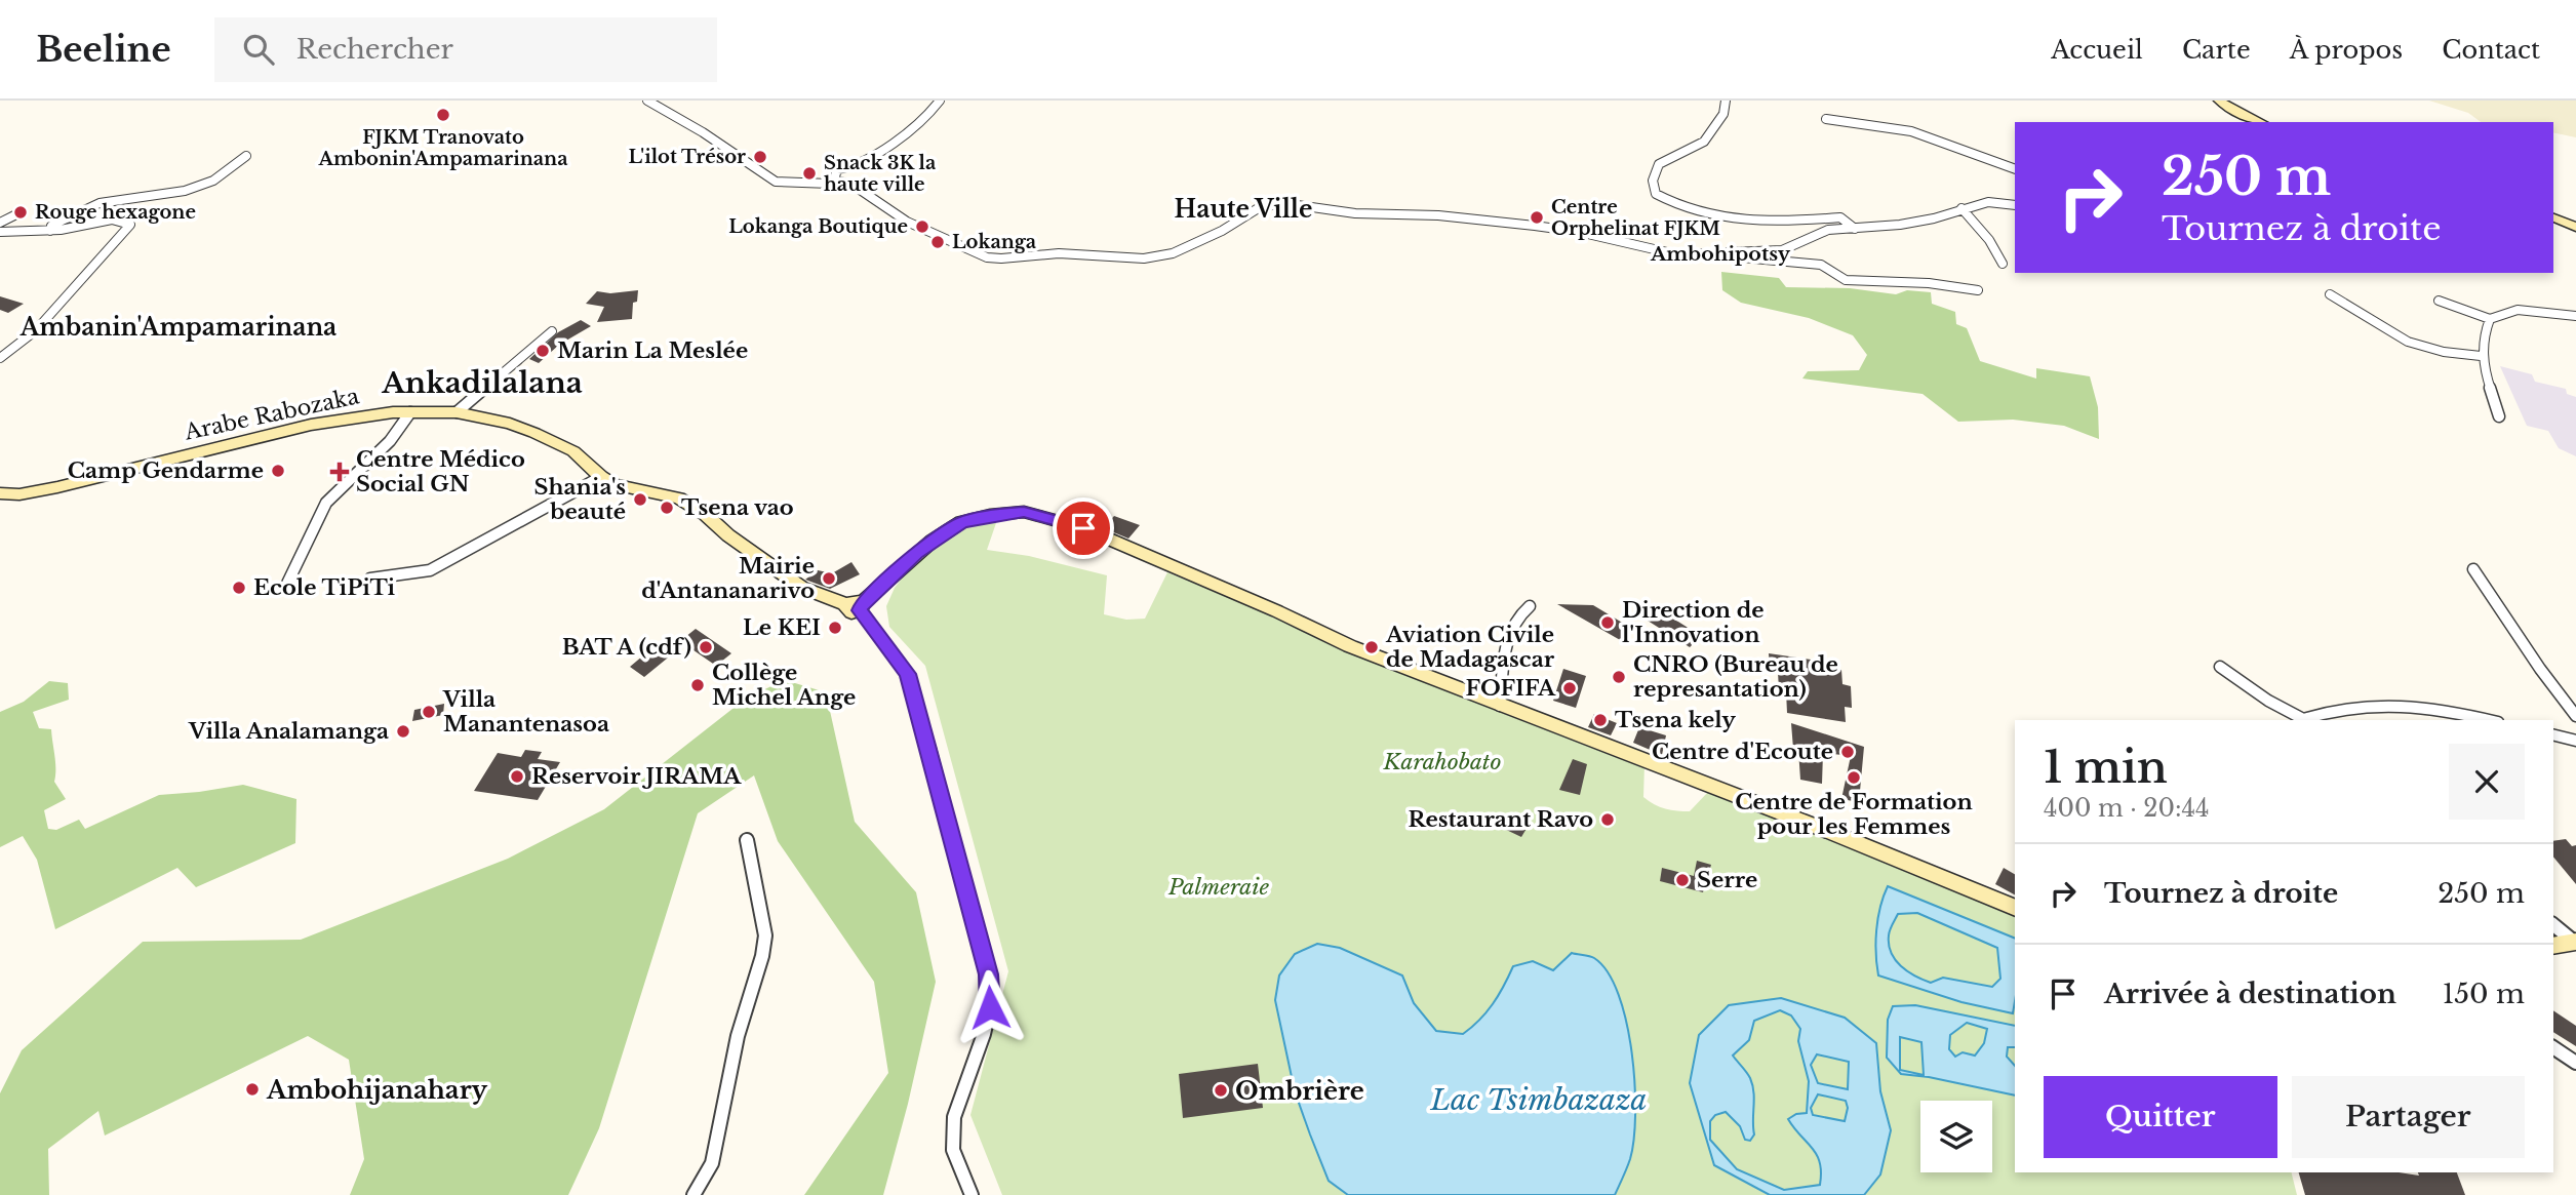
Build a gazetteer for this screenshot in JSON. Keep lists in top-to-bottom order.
{
  "streets": {
    "street": ["Arabe Rabozaka"]
  },
  "districts": [
    "Haute Ville",
    "Ambohipotsy",
    "Ambanin'Ampamarinana",
    "Ankadilalana"
  ],
  "water": ["Lac Tsimbazaza"],
  "parks": ["Karahobato", "Palmeraie"],
  "places": {
    "other": [
      "FJKM Tranovato Ambonin'Ampamarinana",
      "L'ilot Trésor",
      "Snack 3K la haute ville",
      "Rouge hexagone",
      "Centre Orphelinat FJKM",
      "Lokanga Boutique",
      "Lokanga",
      "Marin La Meslée",
      "Camp Gendarme",
      "Shania's beauté",
      "Tsena vao",
      "Mairie d'Antananarivo",
      "Ecole TiPiTi",
      "Direction de l'Innovation",
      "Le KEI",
      "BAT A (cdf)",
      "Aviation Civile de Madagascar",
      "CNRO (Bureau de represantation)",
      "Collège Michel Ange",
      "FOFIFA",
      "Villa Manantenasoa",
      "Tsena kely",
      "Villa Analamanga",
      "Centre d'Ecoute",
      "Reservoir JIRAMA",
      "Centre de Formation pour les Femmes",
      "Restaurant Ravo",
      "Serre",
      "Ambohijanahary",
      "Ombrière"
    ],
    "health": ["Centre Médico Social GN"]
  },
  "page": {
    "header": "Beeline",
    "search": "Rechercher",
    "nav": [
      "Accueil",
      "Carte",
      "À propos",
      "Contact"
    ],
    "turn": ["250 m", "Tournez à droite"],
    "heading": ["1 min", "400 m · 20:44"],
    "list": [
      {
        "name": "Tournez à droite",
        "value": "250 m"
      },
      {
        "name": "Arrivée à destination",
        "value": "150 m"
      }
    ],
    "buttons": ["Quitter", "Partager"]
  }
}
